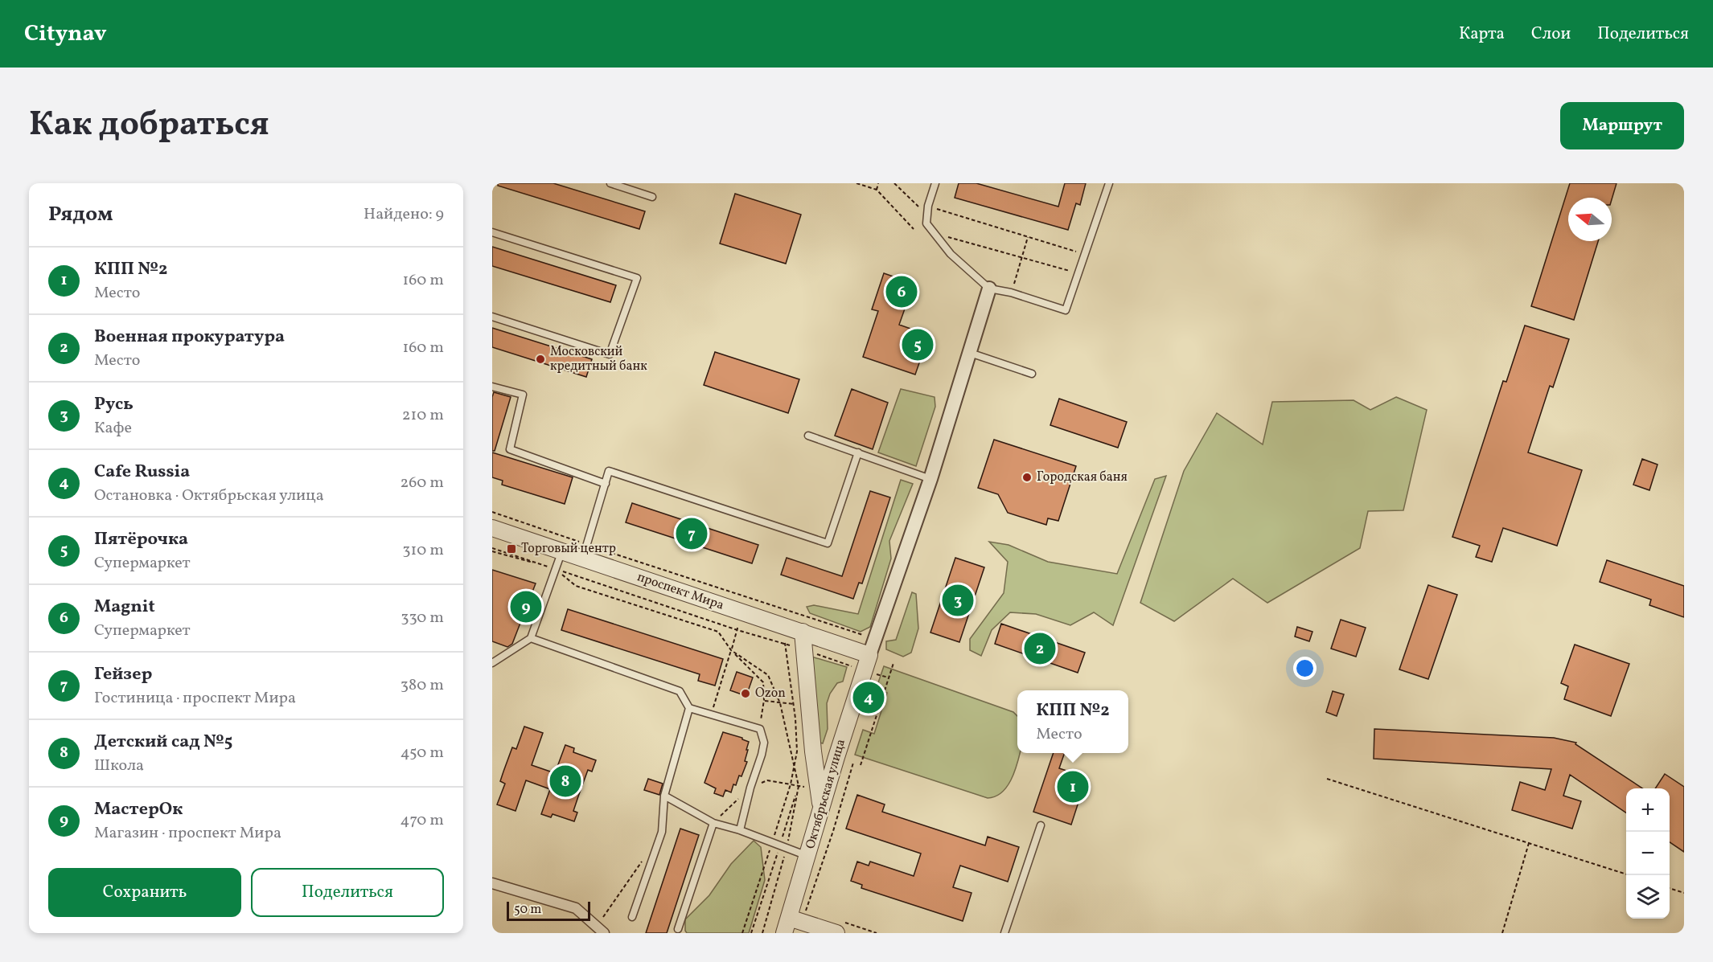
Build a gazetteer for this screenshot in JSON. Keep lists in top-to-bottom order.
{
  "streets": {
    "street": ["проспект Мира", "Октябрьская улица"]
  },
  "crossings": [
    ["проспект Мира", "Октябрьская улица"]
  ],
  "places": {
    "other": ["Московский кредитный банк", "Городская баня", "Ozon"],
    "transit": ["Торговый центр"]
  },
  "scale_bar": "50 m",
  "north": "left",
  "page": {
    "header": "Citynav",
    "nav": ["Карта", "Слои", "Поделиться"],
    "title": "Как добраться",
    "buttons": [
      "Маршрут",
      ["Сохранить", "Поделиться"]
    ],
    "heading": ["Рядом", "Найдено: 9"],
    "list": [
      {
        "mark": "1",
        "name": "КПП №2",
        "note": "Место",
        "value": "160 m"
      },
      {
        "mark": "2",
        "name": "Военная прокуратура",
        "note": "Место",
        "value": "160 m"
      },
      {
        "mark": "3",
        "name": "Русь",
        "note": "Кафе",
        "value": "210 m"
      },
      {
        "mark": "4",
        "name": "Cafe Russia",
        "note": "Остановка · Октябрьская улица",
        "value": "260 m"
      },
      {
        "mark": "5",
        "name": "Пятёрочка",
        "note": "Супермаркет",
        "value": "310 m"
      },
      {
        "mark": "6",
        "name": "Magnit",
        "note": "Супермаркет",
        "value": "330 m"
      },
      {
        "mark": "7",
        "name": "Гейзер",
        "note": "Гостиница · проспект Мира",
        "value": "380 m"
      },
      {
        "mark": "8",
        "name": "Детский сад №5",
        "note": "Школа",
        "value": "450 m"
      },
      {
        "mark": "9",
        "name": "МастерОк",
        "note": "Магазин · проспект Мира",
        "value": "470 m"
      }
    ],
    "pins": [
      "6",
      "5",
      "7",
      "3",
      "9",
      "2",
      "4",
      "8",
      "1"
    ],
    "popup": ["КПП №2", "Место"],
    "map_buttons": ["+", "−"],
    "scale": "50 m"
  }
}
